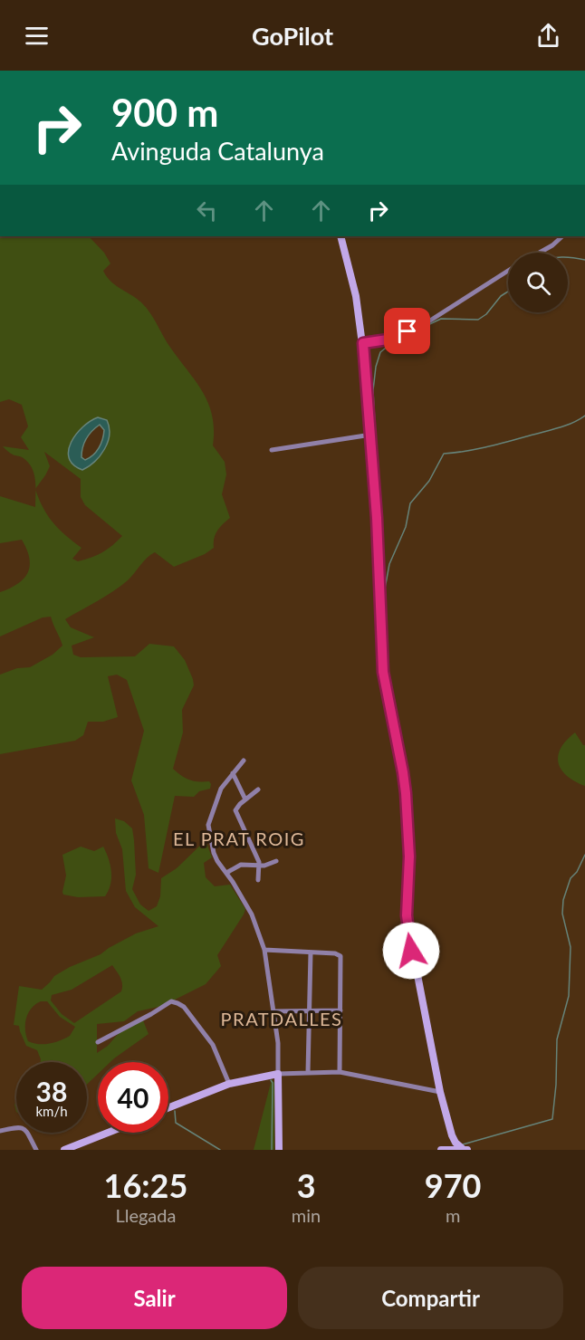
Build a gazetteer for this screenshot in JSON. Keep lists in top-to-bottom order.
{
  "districts": ["EL PRAT ROIG", "PRATDALLES"],
  "page": {
    "header": "GoPilot",
    "turn": ["900 m", "Avinguda Catalunya"],
    "speed": "38 km/h",
    "limit": "40",
    "eta": [
      "16:25",
      "Llegada",
      "3",
      "min",
      "970",
      "m"
    ],
    "buttons": ["Salir", "Compartir"]
  }
}
